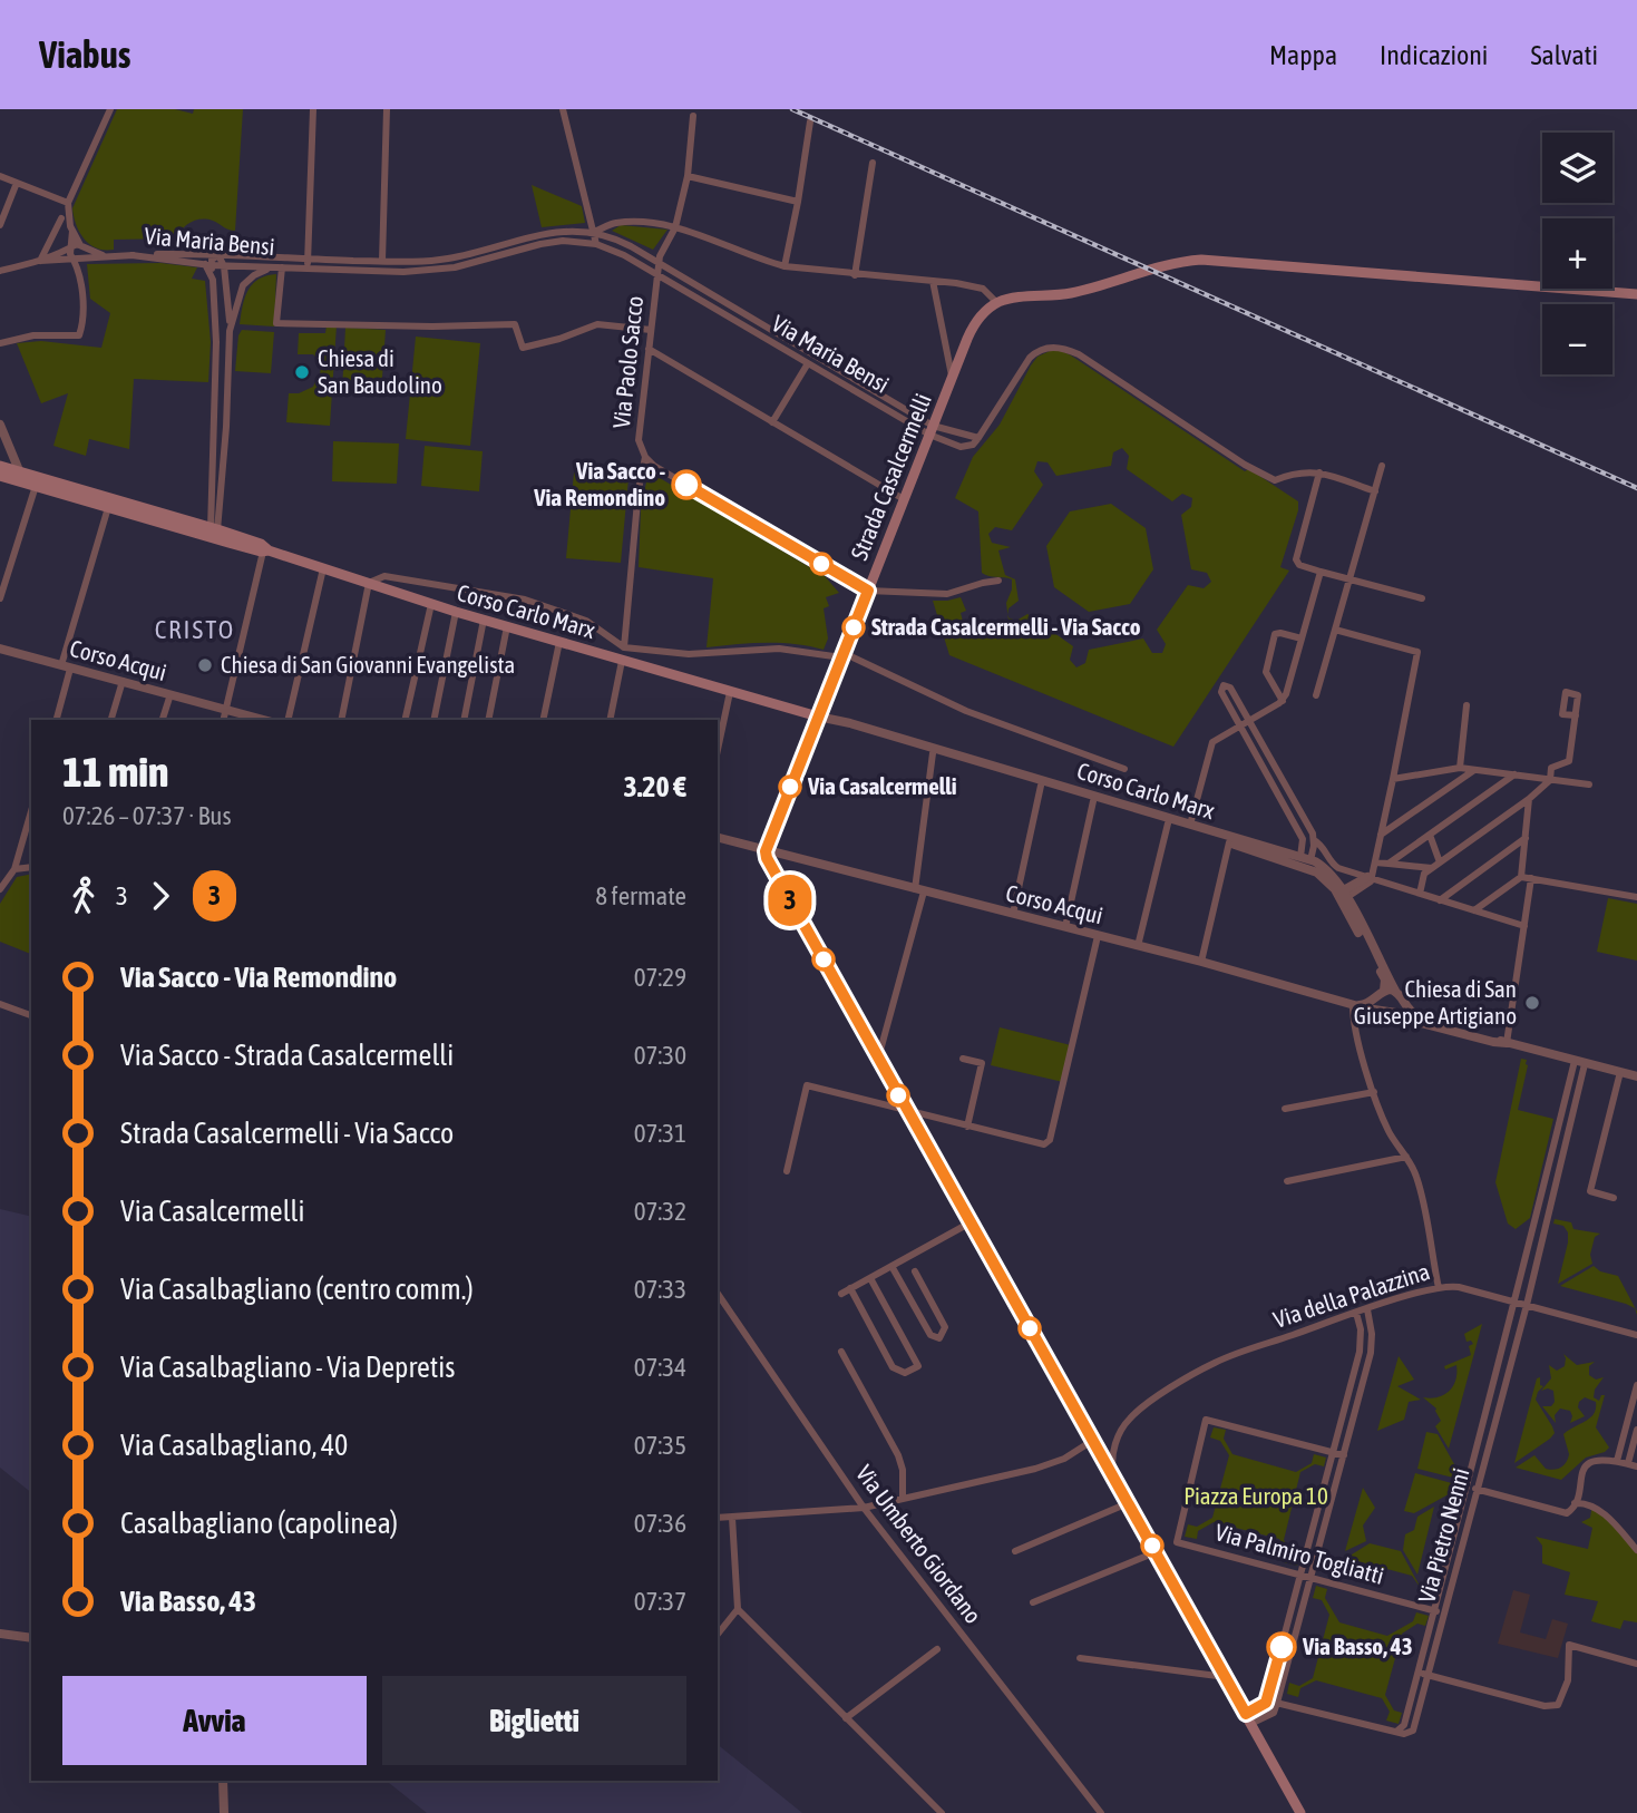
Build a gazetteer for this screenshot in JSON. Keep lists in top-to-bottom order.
{
  "streets": {
    "main road": ["Strada Casalcermelli", "Corso Carlo Marx"],
    "street": [
      "Via Maria Bensi",
      "Via Paolo Sacco",
      "Corso Acqui",
      "Via della Palazzina",
      "Via Pietro Nenni",
      "Via Umberto Giordano",
      "Via Palmiro Togliatti"
    ]
  },
  "crossings": [
    ["Via Maria Bensi", "Via Paolo Sacco"],
    ["Via Maria Bensi", "Strada Casalcermelli"],
    ["Via Paolo Sacco", "Strada Casalcermelli"],
    ["Corso Carlo Marx", "Corso Acqui"],
    ["Via della Palazzina", "Via Pietro Nenni"],
    ["Via Pietro Nenni", "Via Palmiro Togliatti"]
  ],
  "districts": ["CRISTO"],
  "parks": ["Piazza Europa 10"],
  "places": [
    "Chiesa di San Baudolino",
    "Via Sacco - Via Remondino",
    "Strada Casalcermelli - Via Sacco",
    "Chiesa di San Giovanni Evangelista",
    "Via Casalcermelli",
    "Chiesa di San Giuseppe Artigiano",
    "Via Basso, 43"
  ],
  "lines": ["bus line 3"],
  "page": {
    "header": "Viabus",
    "nav": ["Mappa", "Indicazioni", "Salvati"],
    "on_map": "3",
    "map_buttons": ["+", "−"],
    "heading": ["11 min", "07:26 – 07:37 · Bus", "3.20 €"],
    "legs": ["3", "3", "8 fermate"],
    "list": [
      {
        "name": "Via Sacco - Via Remondino",
        "value": "07:29"
      },
      {
        "name": "Via Sacco - Strada Casalcermelli",
        "value": "07:30"
      },
      {
        "name": "Strada Casalcermelli - Via Sacco",
        "value": "07:31"
      },
      {
        "name": "Via Casalcermelli",
        "value": "07:32"
      },
      {
        "name": "Via Casalbagliano (centro comm.)",
        "value": "07:33"
      },
      {
        "name": "Via Casalbagliano - Via Depretis",
        "value": "07:34"
      },
      {
        "name": "Via Casalbagliano, 40",
        "value": "07:35"
      },
      {
        "name": "Casalbagliano (capolinea)",
        "value": "07:36"
      },
      {
        "name": "Via Basso, 43",
        "value": "07:37"
      }
    ],
    "buttons": ["Avvia", "Biglietti"]
  }
}
